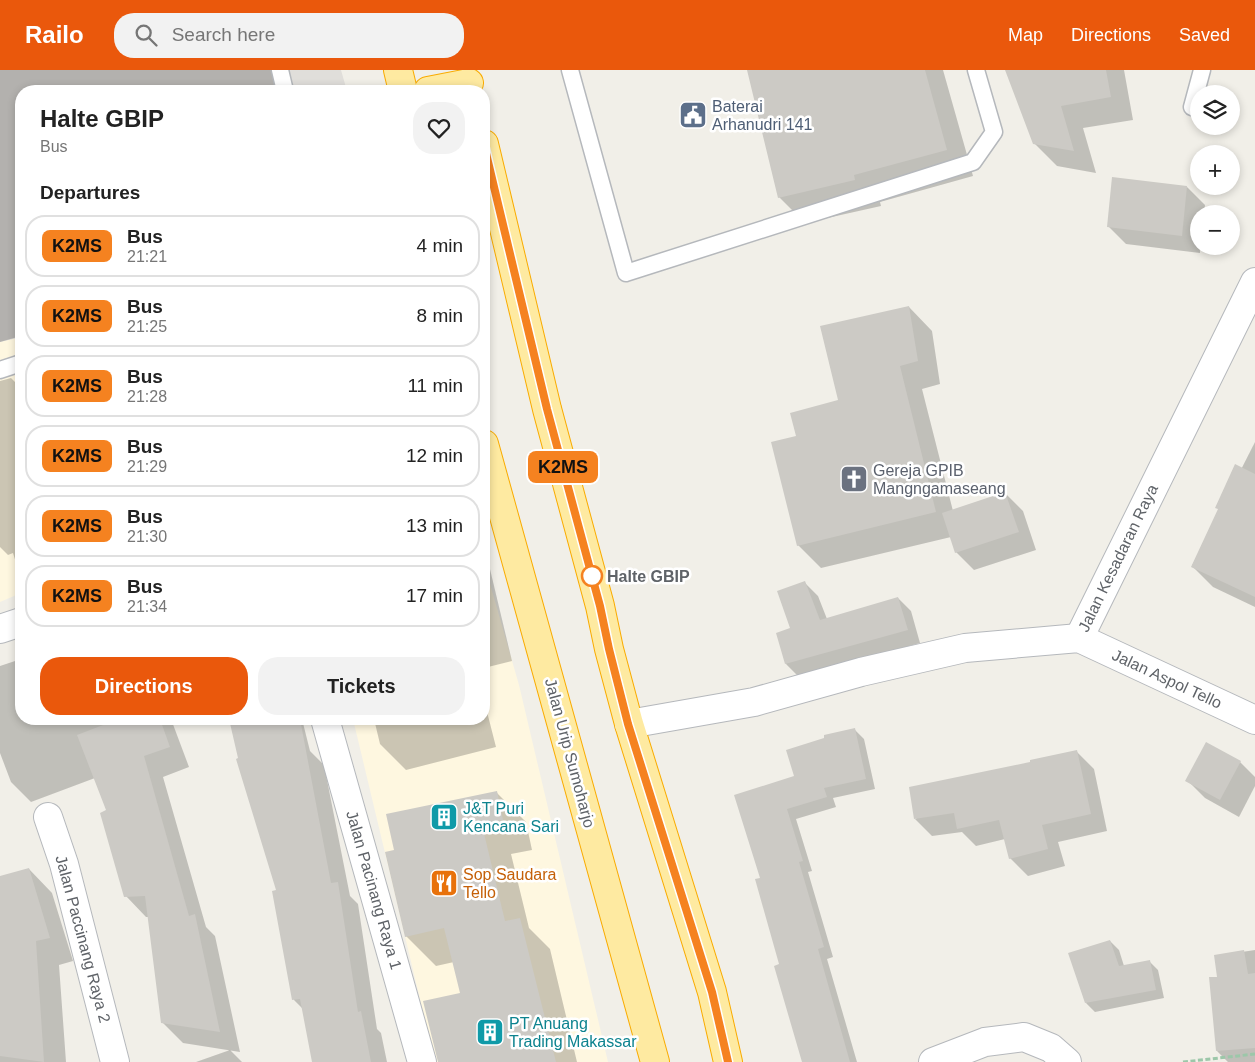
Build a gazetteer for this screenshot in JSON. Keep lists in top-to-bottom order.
{
  "streets": {
    "highway": ["Jalan Urip Sumoharjo"],
    "street": [
      "Jalan Kesadaran Raya",
      "Jalan Aspol Tello",
      "Jalan Pacinang Raya 1",
      "Jalan Paccinang Raya 2"
    ]
  },
  "crossings": [
    ["Jalan Kesadaran Raya", "Jalan Aspol Tello"]
  ],
  "places": {
    "public building": ["Baterai Arhanudri 141"],
    "church": ["Gereja GPIB Mangngamaseang"],
    "other": ["Halte GBIP"],
    "building": ["J&T Puri Kencana Sari", "PT Anuang Trading Makassar"],
    "restaurant": ["Sop Saudara Tello"]
  },
  "lines": ["bus line K2MS"],
  "page": {
    "header": "Railo",
    "search": "Search here",
    "nav": ["Map", "Directions", "Saved"],
    "on_map": "K2MS",
    "map_buttons": ["+", "−"],
    "heading": [
      ["Halte GBIP", "Bus"],
      "Departures"
    ],
    "list": [
      {
        "mark": "K2MS",
        "name": "Bus",
        "note": "21:21",
        "value": "4 min"
      },
      {
        "mark": "K2MS",
        "name": "Bus",
        "note": "21:25",
        "value": "8 min"
      },
      {
        "mark": "K2MS",
        "name": "Bus",
        "note": "21:28",
        "value": "11 min"
      },
      {
        "mark": "K2MS",
        "name": "Bus",
        "note": "21:29",
        "value": "12 min"
      },
      {
        "mark": "K2MS",
        "name": "Bus",
        "note": "21:30",
        "value": "13 min"
      },
      {
        "mark": "K2MS",
        "name": "Bus",
        "note": "21:34",
        "value": "17 min"
      }
    ],
    "buttons": ["Directions", "Tickets"]
  }
}
